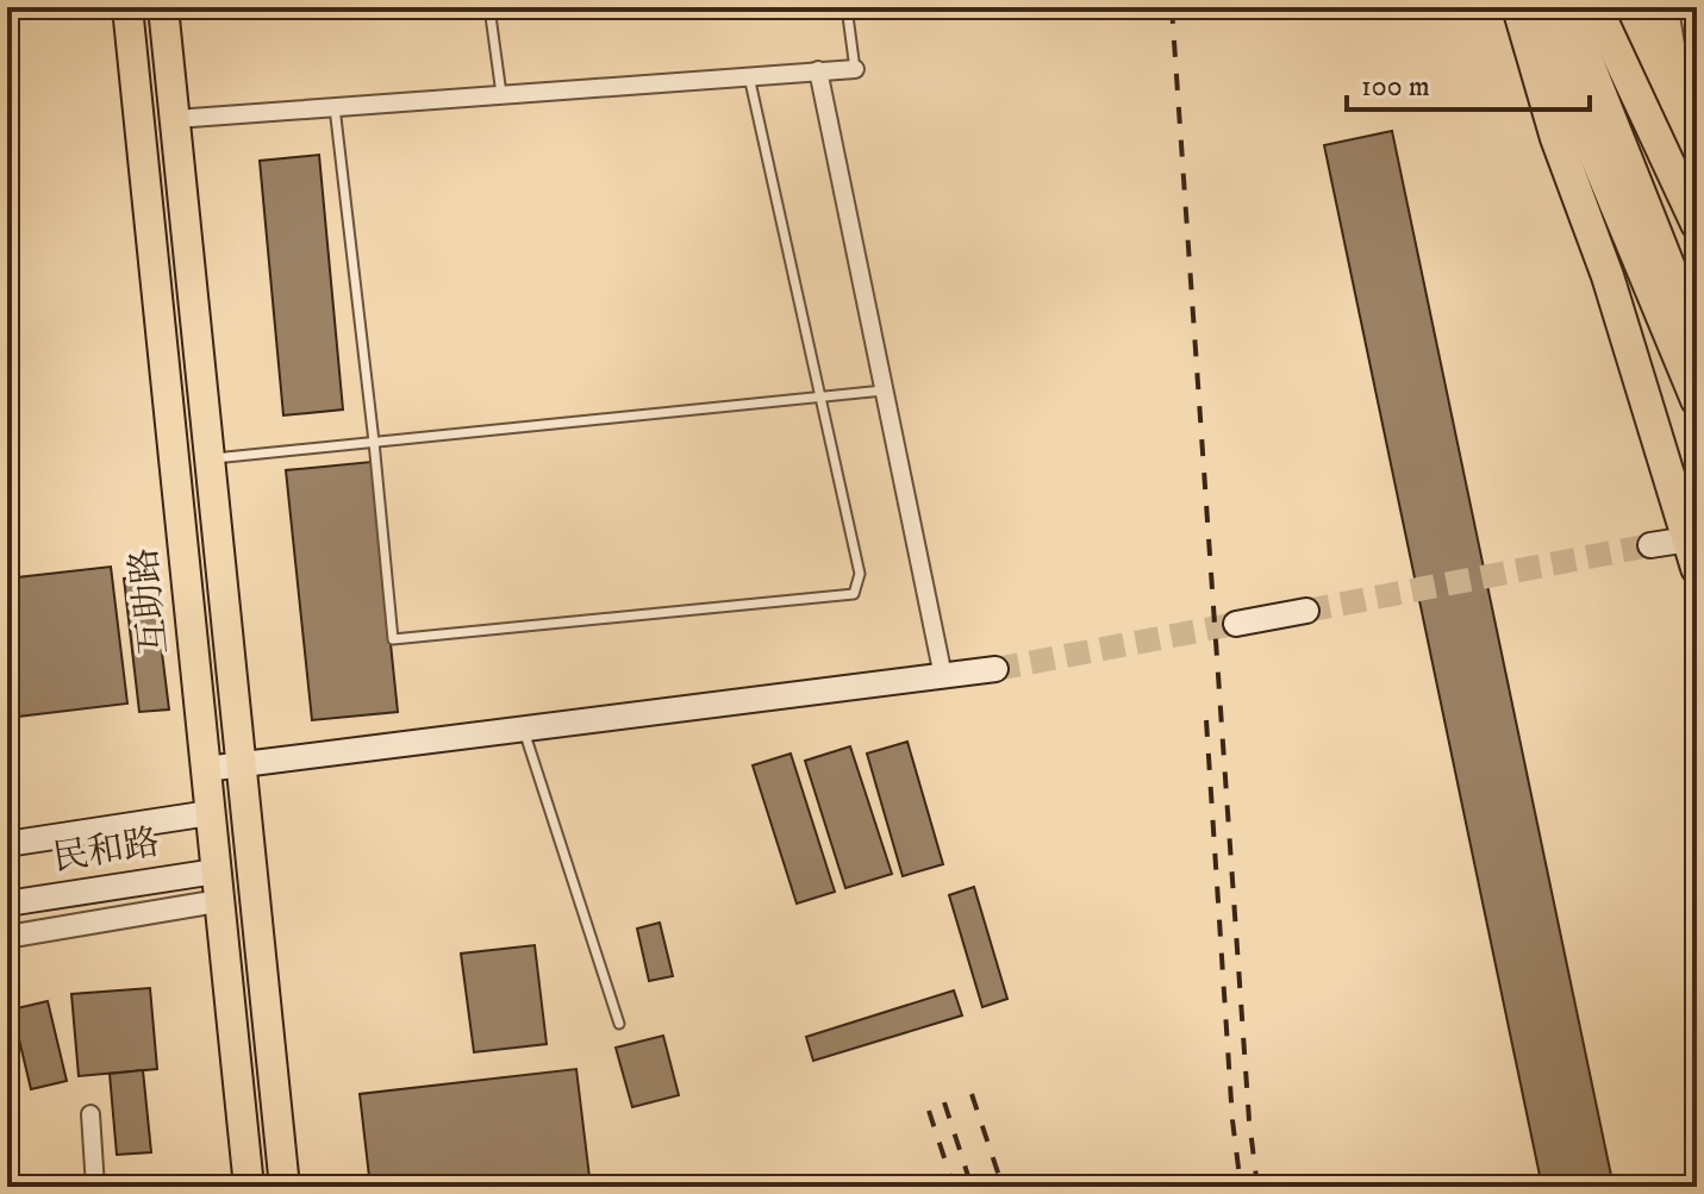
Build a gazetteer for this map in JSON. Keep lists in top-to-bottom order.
{
  "streets": {
    "highway": ["互助路"],
    "main road": ["民和路"]
  },
  "crossings": [
    ["互助路", "民和路"]
  ],
  "scale_bar": "100 m"
}
